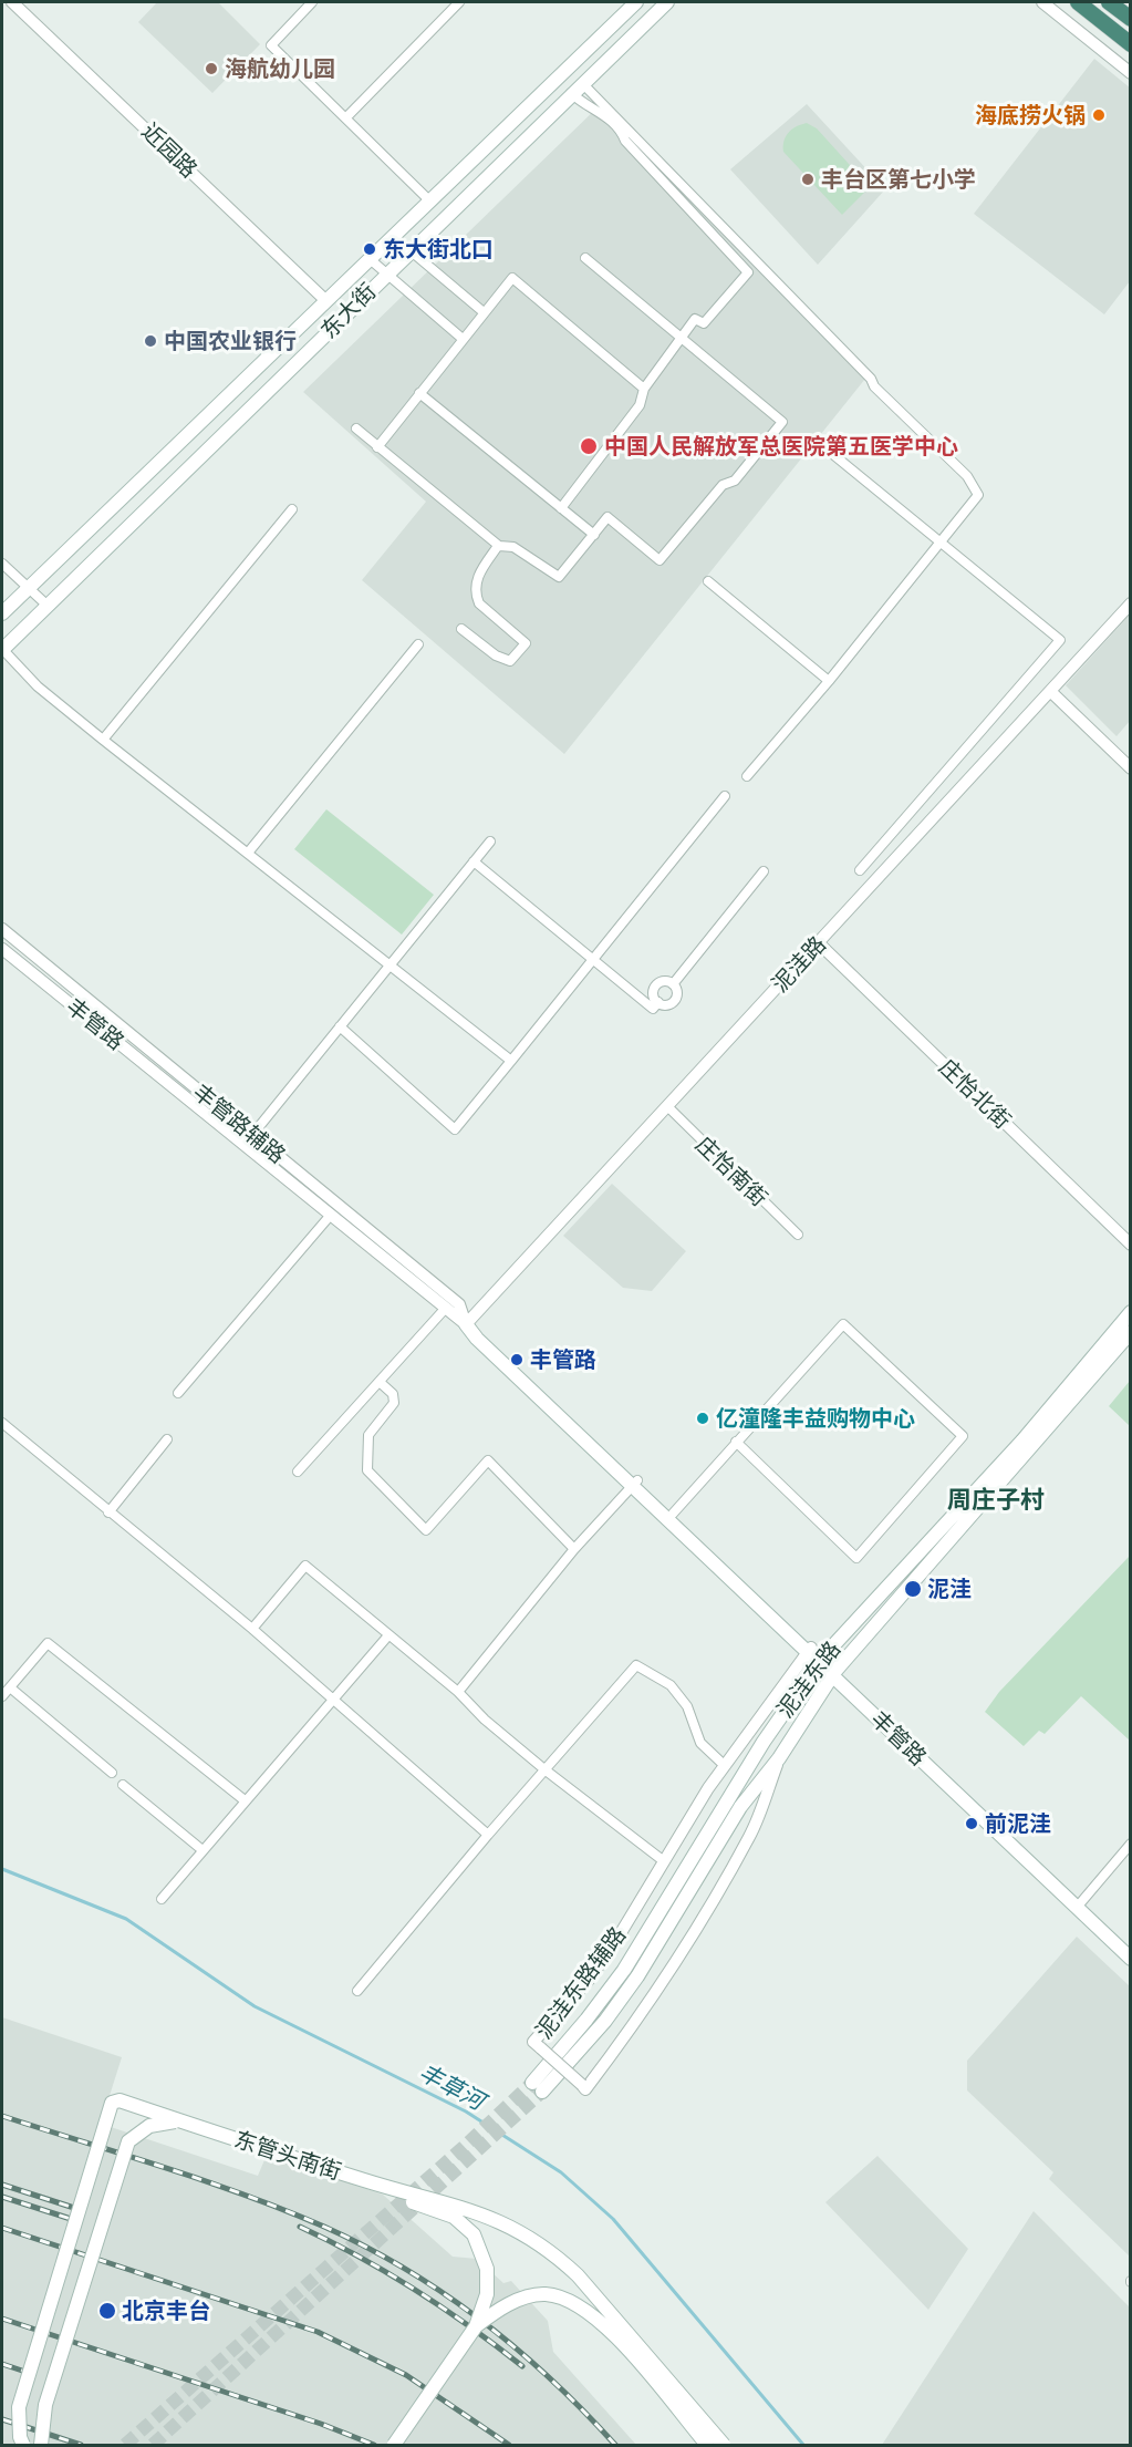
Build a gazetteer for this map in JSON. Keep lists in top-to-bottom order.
{
  "streets": {
    "main road": [
      "东大街",
      "丰管路",
      "泥洼东路",
      "东管头南街"
    ],
    "street": [
      "近园路",
      "泥洼路",
      "庄怡北街",
      "丰管路辅路",
      "庄怡南街",
      "泥洼东路辅路"
    ]
  },
  "crossings": [
    ["近园路", "东大街"],
    ["泥洼路", "丰管路"],
    ["泥洼路", "庄怡北街"],
    ["泥洼路", "丰管路辅路"],
    ["泥洼路", "庄怡南街"],
    ["丰管路", "丰管路辅路"],
    ["丰管路", "泥洼东路"],
    ["丰管路", "泥洼东路辅路"],
    ["泥洼东路", "泥洼东路辅路"]
  ],
  "districts": ["周庄子村"],
  "water": ["丰草河"],
  "places": [
    "海航幼儿园",
    "海底捞火锅",
    "丰台区第七小学",
    "东大街北口",
    "中国农业银行",
    "中国人民解放军总医院第五医学中心",
    "丰管路",
    "亿潼隆丰益购物中心",
    "泥洼",
    "前泥洼",
    "北京丰台"
  ]
}
